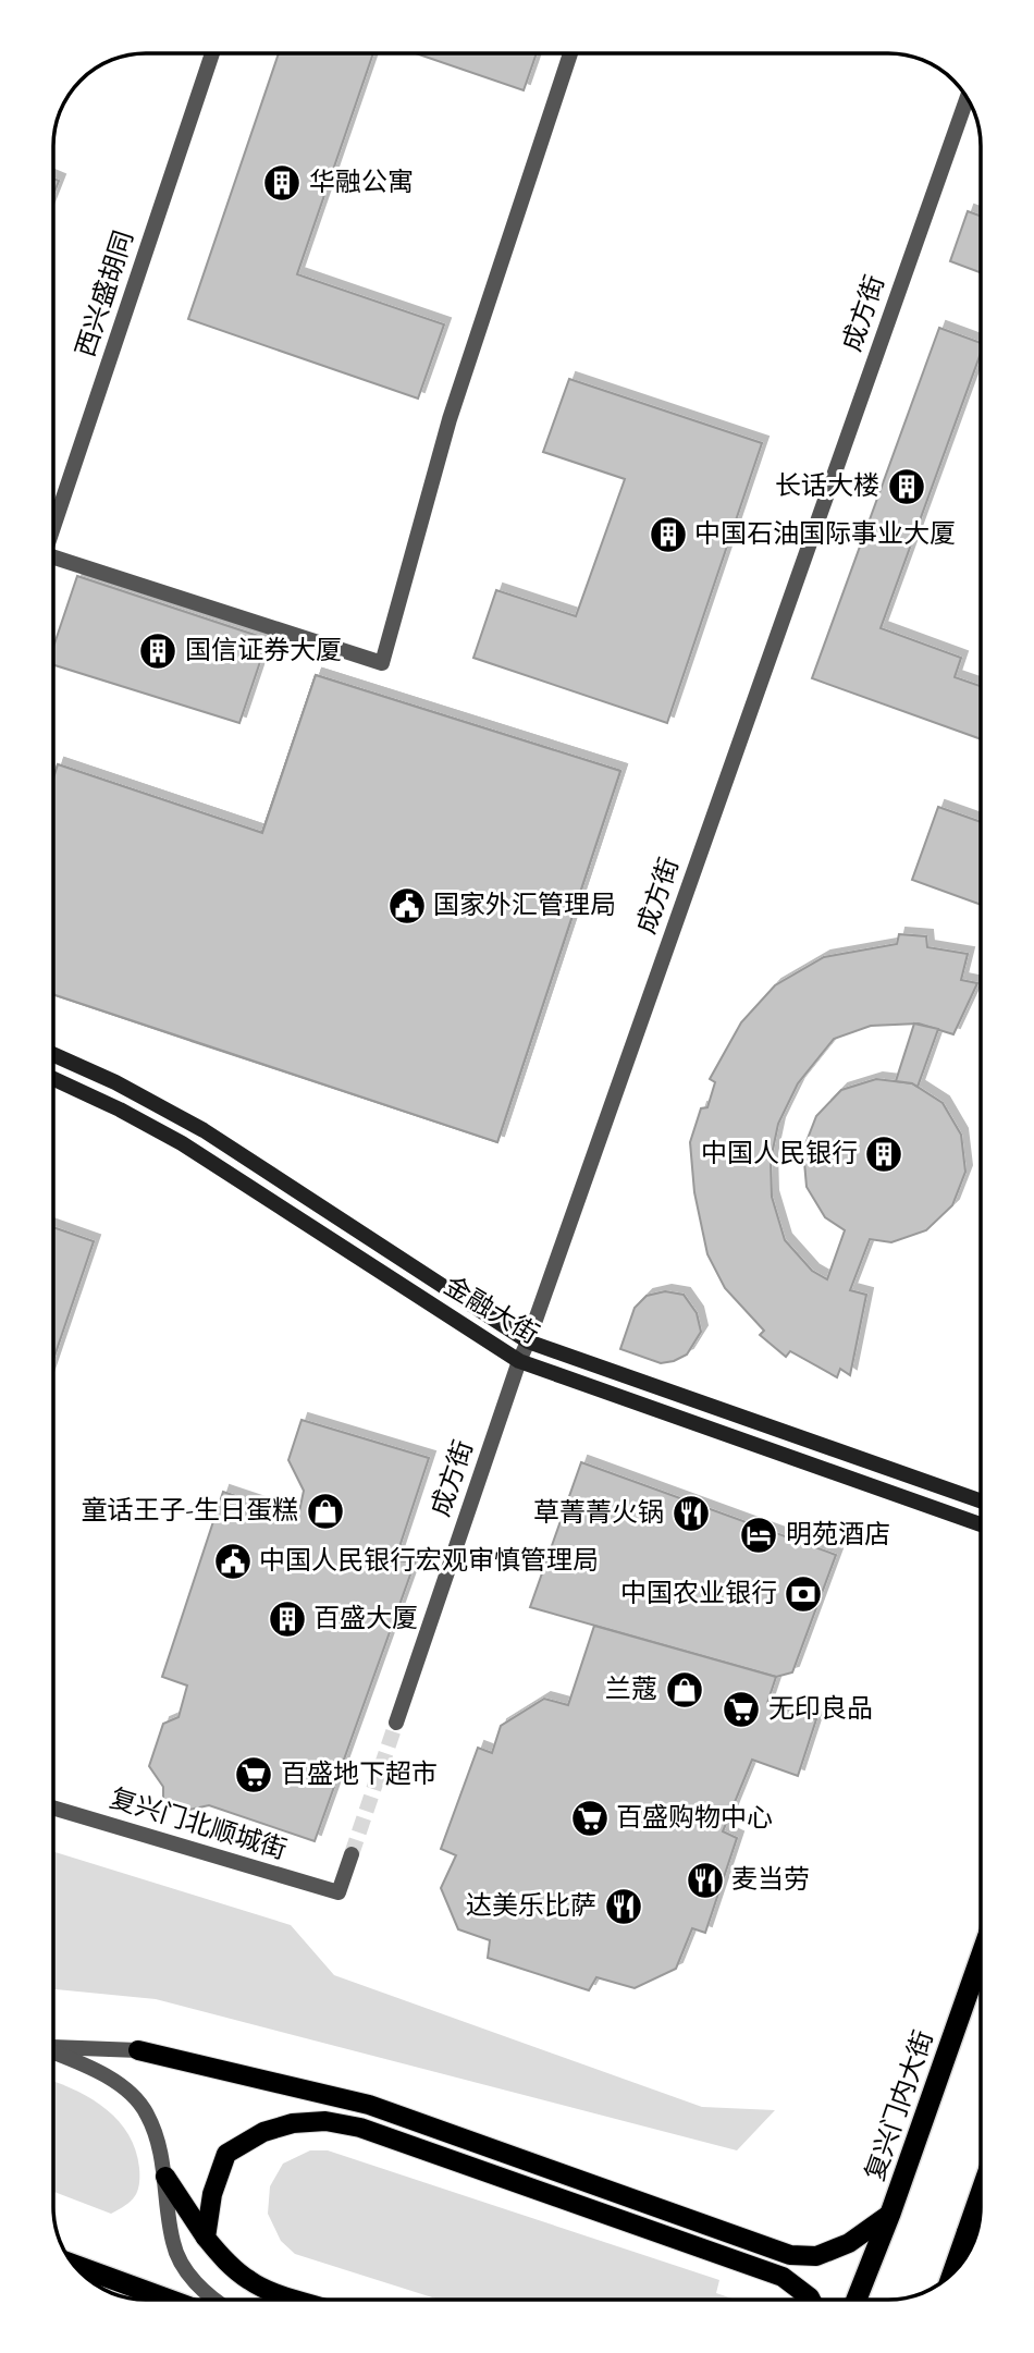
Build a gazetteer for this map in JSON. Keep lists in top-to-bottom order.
{
  "streets": {
    "highway": ["复兴门内大街"],
    "main road": ["金融大街"],
    "street": ["西兴盛胡同", "成方街", "复兴门北顺城街"]
  },
  "crossings": [
    ["成方街", "金融大街"]
  ],
  "places": {
    "building": [
      "华融公寓",
      "长话大楼",
      "中国石油国际事业大厦",
      "国信证券大厦",
      "中国人民银行",
      "百盛大厦"
    ],
    "public building": ["国家外汇管理局", "中国人民银行宏观审慎管理局"],
    "shop": ["童话王子-生日蛋糕", "兰蔻"],
    "restaurant": ["草菁菁火锅", "麦当劳", "达美乐比萨"],
    "hotel": ["明苑酒店"],
    "bank": ["中国农业银行"],
    "supermarket": ["无印良品", "百盛地下超市", "百盛购物中心"]
  }
}
